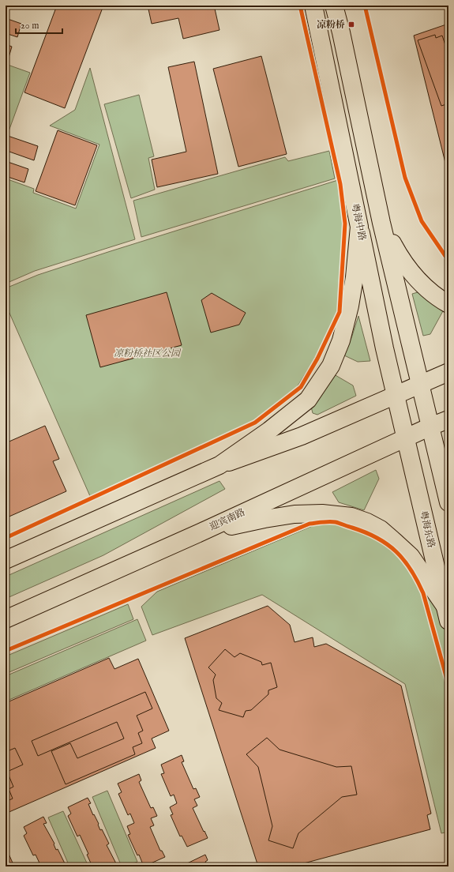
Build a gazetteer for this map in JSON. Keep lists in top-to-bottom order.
{
  "streets": {
    "main road": ["粤海中路", "迎宾南路", "粤海东路"]
  },
  "crossings": [
    ["粤海中路", "迎宾南路"],
    ["粤海中路", "粤海东路"],
    ["迎宾南路", "粤海东路"]
  ],
  "parks": ["凉粉桥社区公园"],
  "places": {
    "transit": ["凉粉桥"]
  },
  "scale_bar": "20 m"
}
